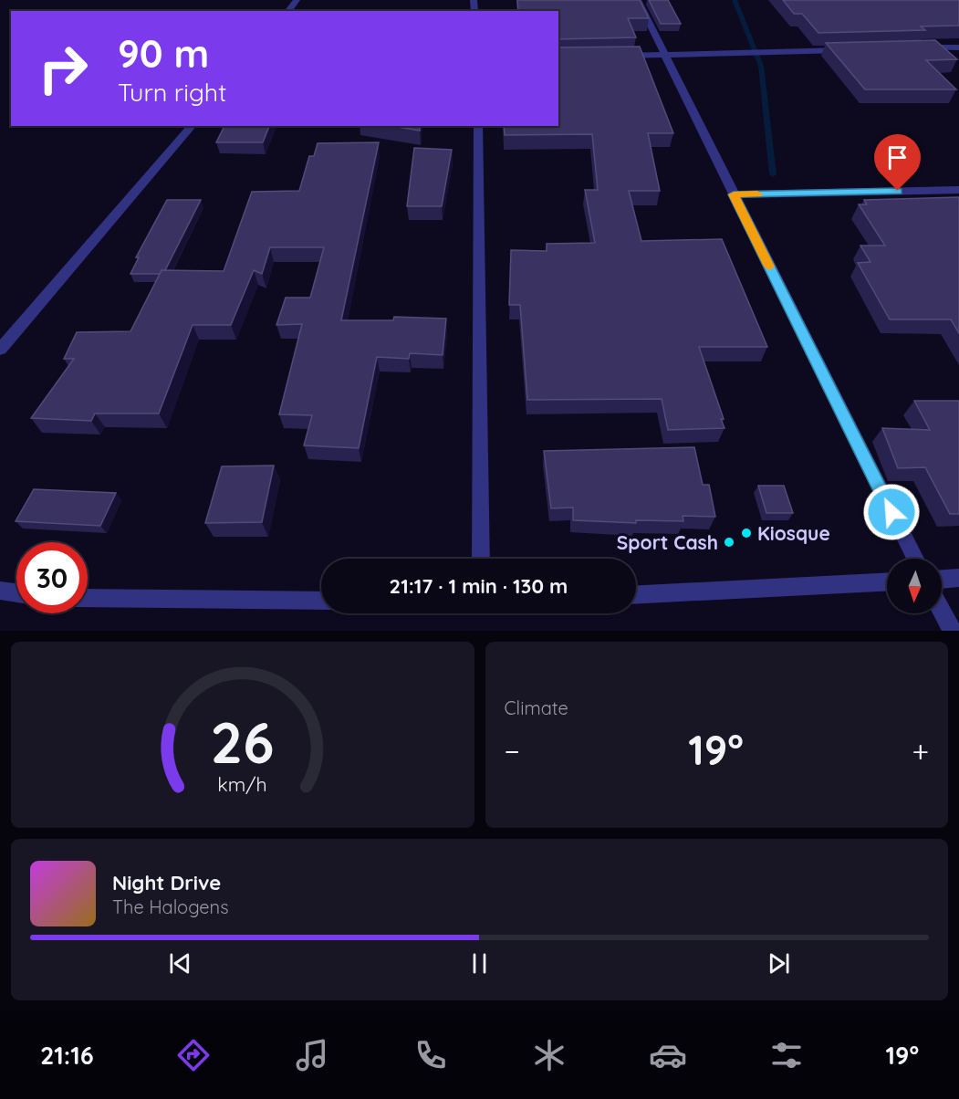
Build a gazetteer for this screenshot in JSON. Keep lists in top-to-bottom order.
{
  "places": ["Kiosque", "Sport Cash"],
  "north": "bottom",
  "page": {
    "turn": ["90 m", "Turn right"],
    "limit": "30",
    "trip": "21:17 · 1 min · 130 m",
    "tile": "Climate",
    "heat": ["−", "19°", "+"],
    "song": ["Night Drive", "The Halogens"],
    "tabs": ["21:16", "19°"],
    "gauge": ["26", "km/h"]
  }
}
